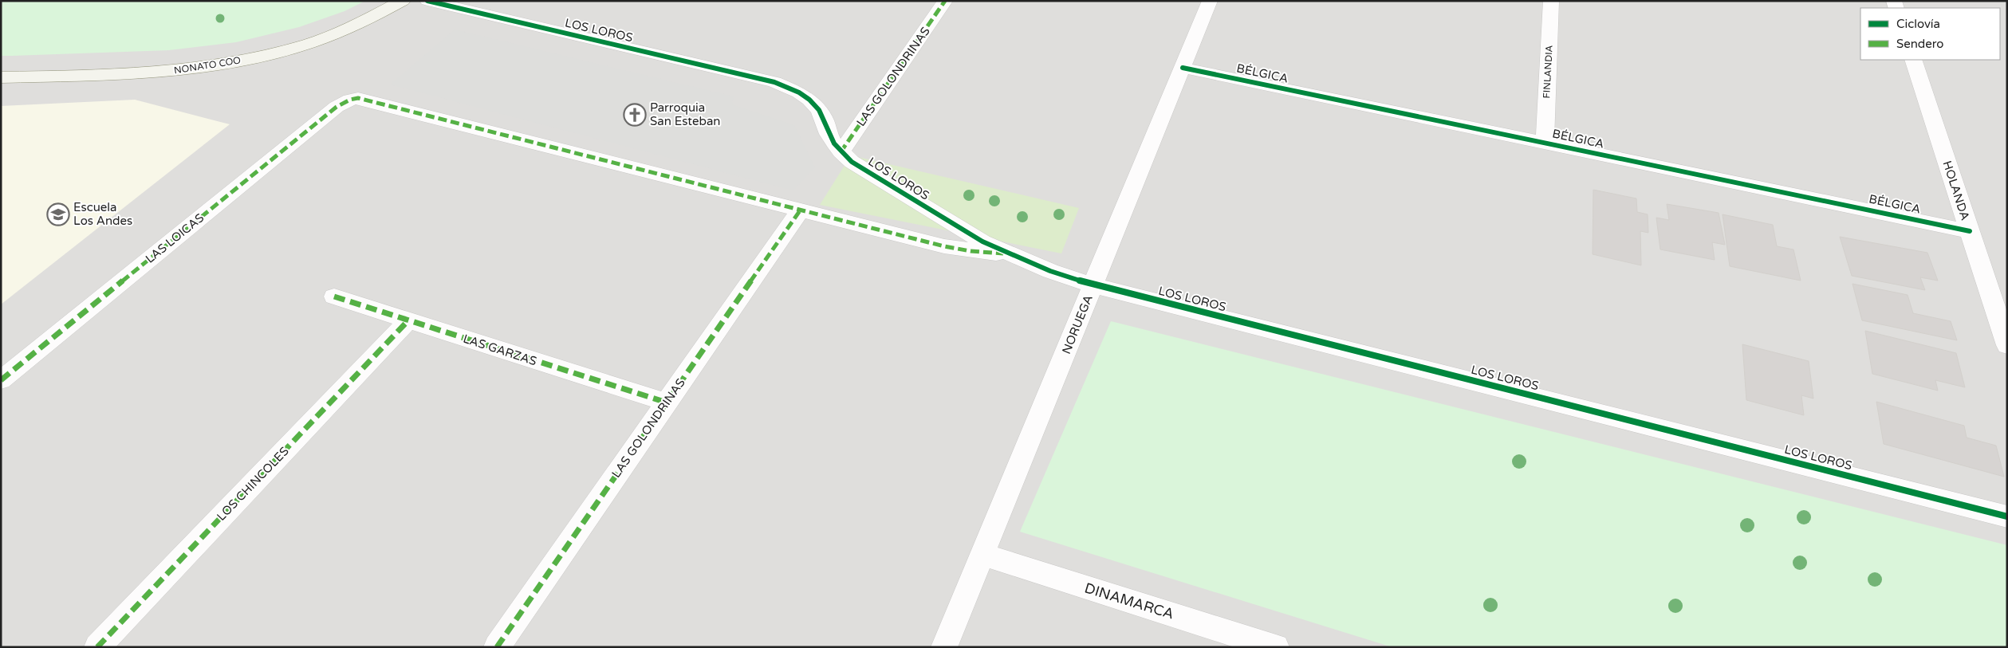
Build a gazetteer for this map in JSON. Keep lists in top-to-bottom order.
{
  "streets": {
    "street": [
      "LOS LOROS",
      "NONATO COO",
      "FINLANDIA",
      "BÉLGICA",
      "LAS GOLONDRINAS",
      "HOLANDA",
      "LAS LOICAS",
      "NORUEGA",
      "LAS GARZAS",
      "LOS CHINCOLES",
      "DINAMARCA"
    ]
  },
  "crossings": [
    ["LOS LOROS", "LAS GOLONDRINAS"],
    ["LOS LOROS", "LAS LOICAS"],
    ["LOS LOROS", "NORUEGA"],
    ["FINLANDIA", "BÉLGICA"],
    ["BÉLGICA", "HOLANDA"],
    ["BÉLGICA", "NORUEGA"],
    ["LAS GOLONDRINAS", "LAS GARZAS"],
    ["NORUEGA", "DINAMARCA"],
    ["LAS GARZAS", "LOS CHINCOLES"]
  ],
  "places": {
    "church": ["Parroquia San Esteban"],
    "school or university": ["Escuela Los Andes"]
  },
  "legend": ["Ciclovía", "Sendero"]
}
